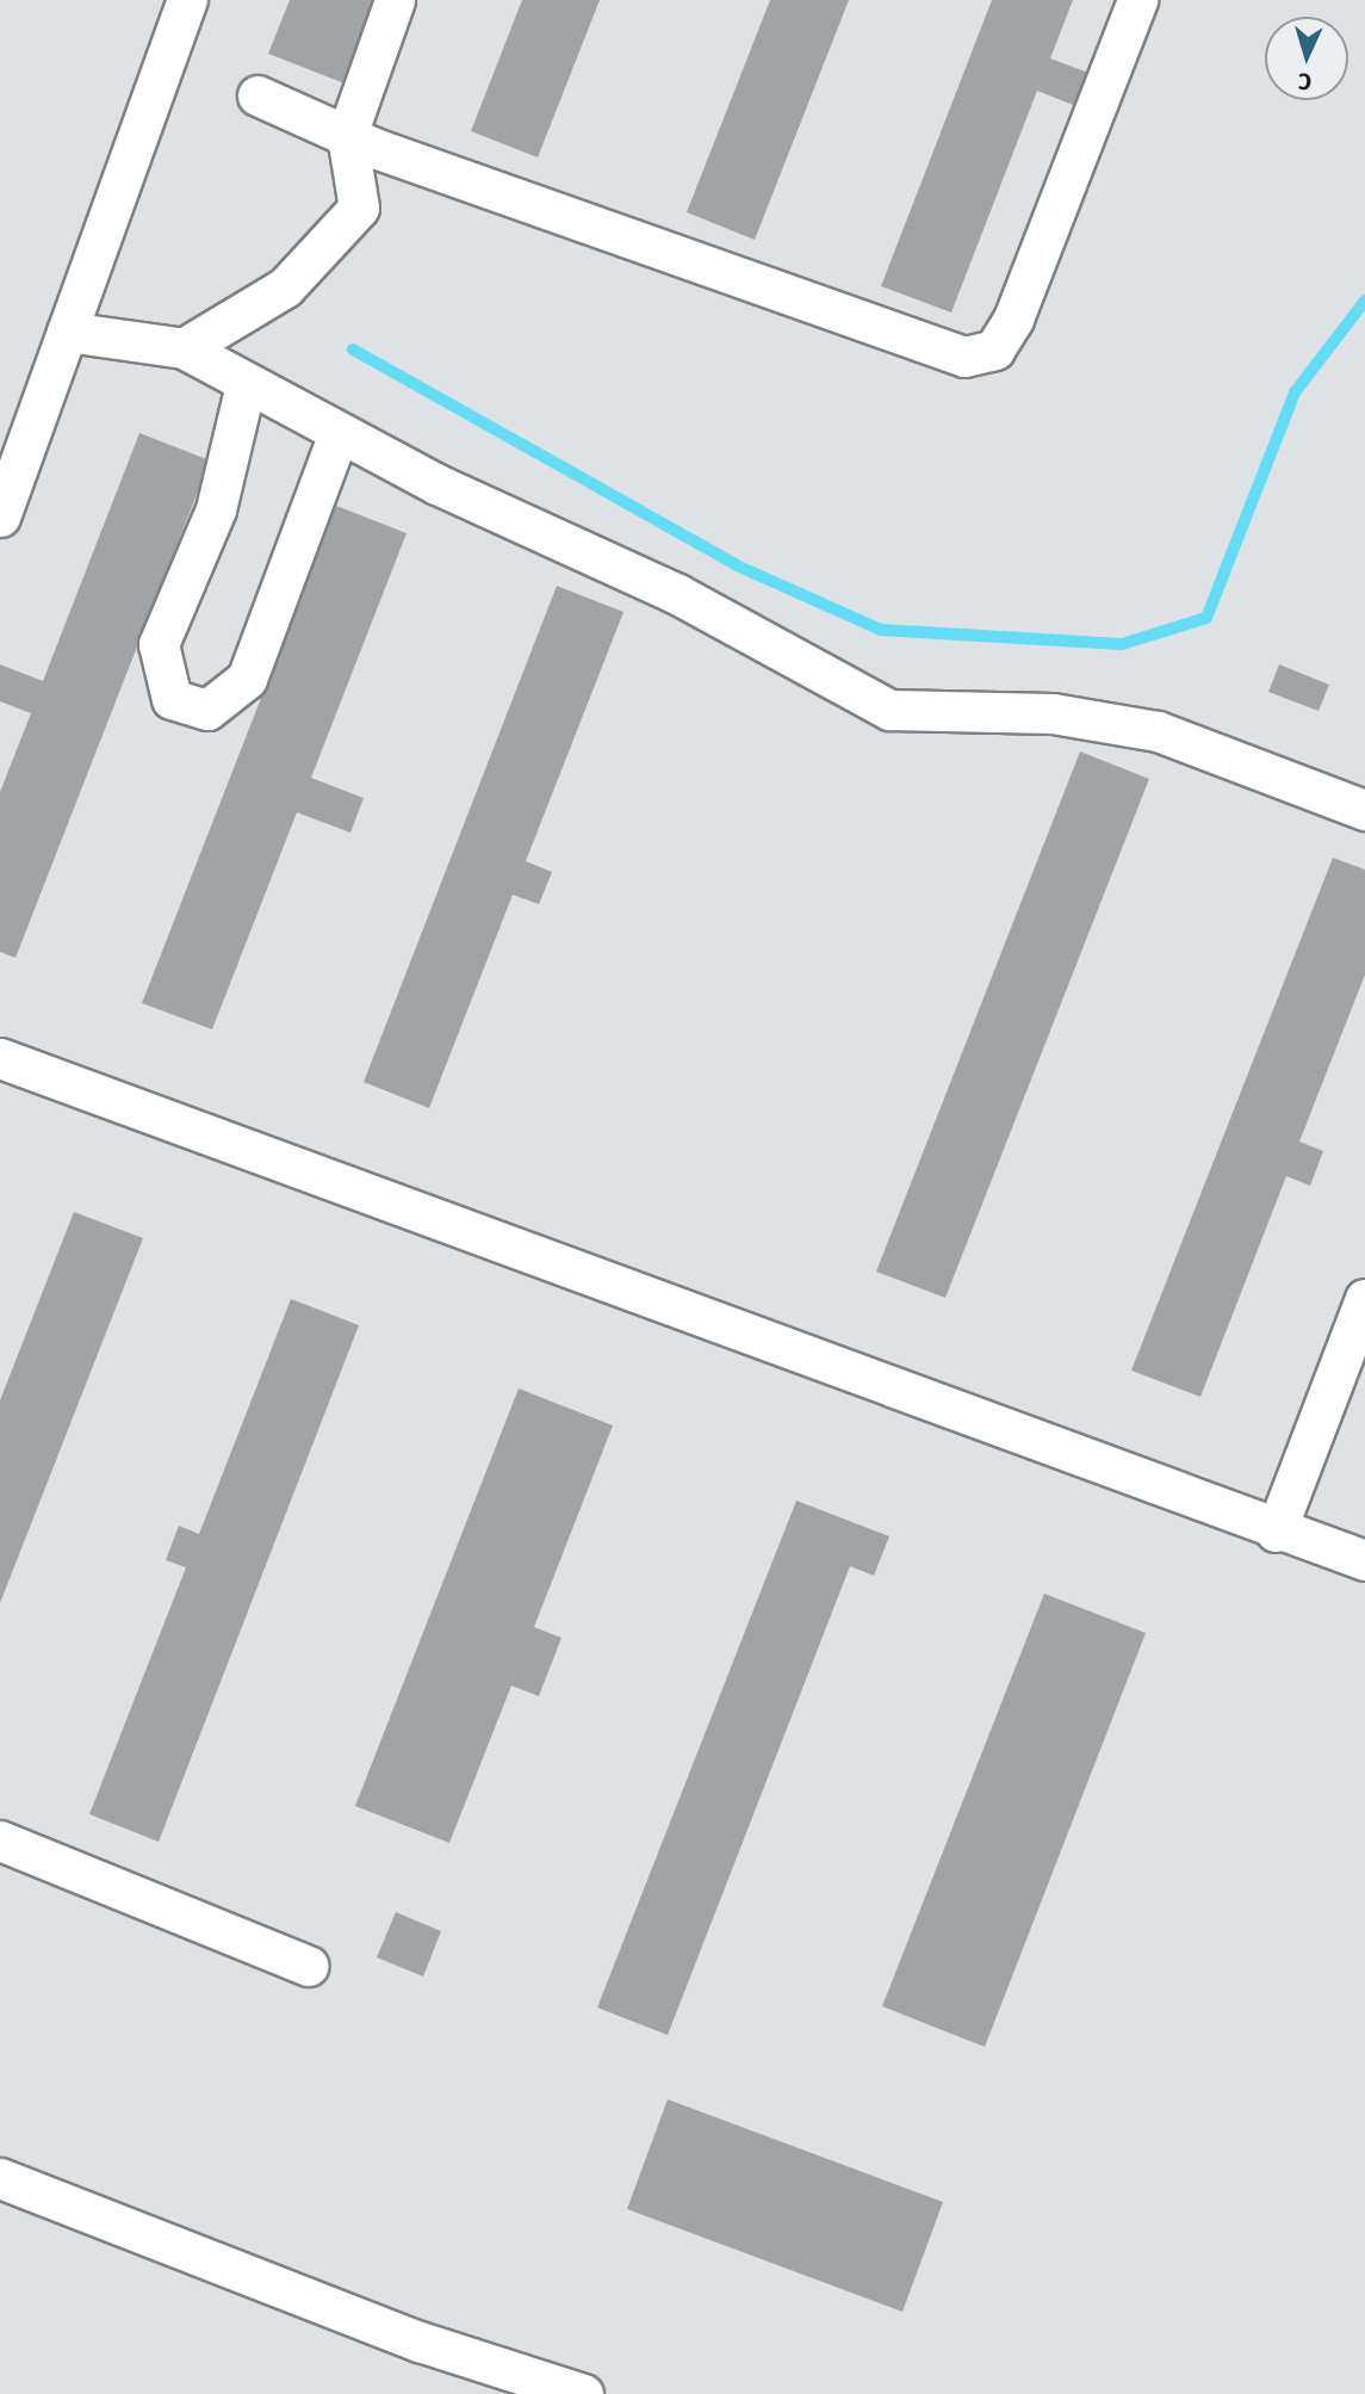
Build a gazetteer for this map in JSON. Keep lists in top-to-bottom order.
{
  "north": "bottom"
}
